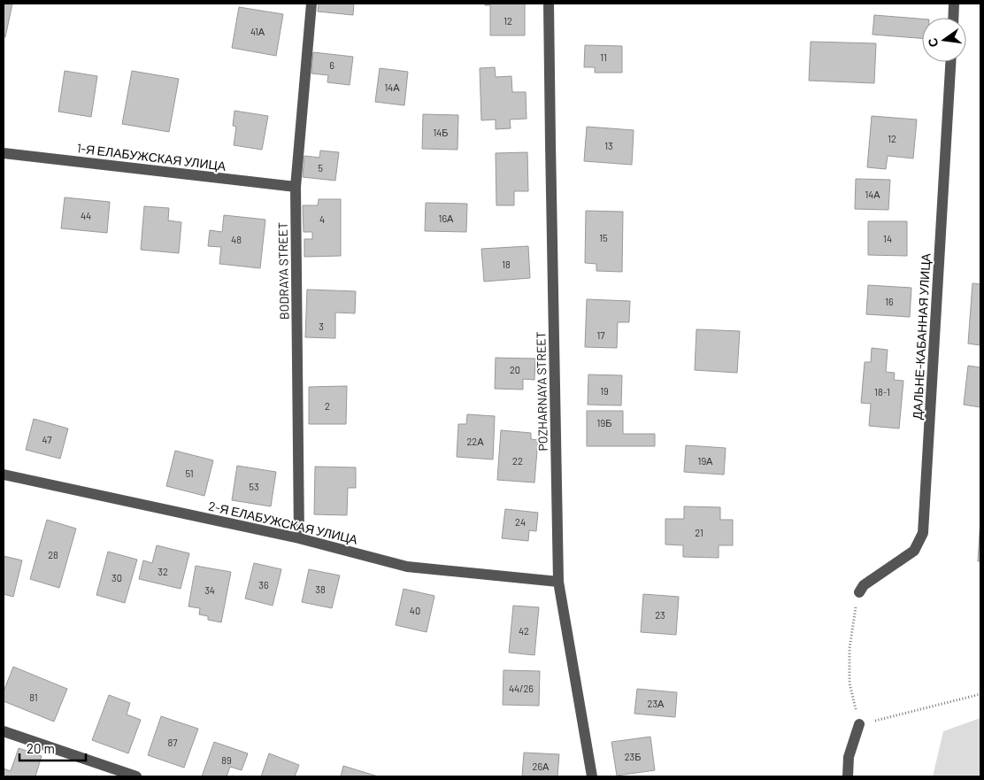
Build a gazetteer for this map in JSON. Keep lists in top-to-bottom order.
{
  "streets": {
    "street": [
      "1-Я ЕЛАБУЖСКАЯ УЛИЦА",
      "BODRAYA STREET",
      "ДАЛЬНЕ-КАБАННАЯ УЛИЦА",
      "POZHARNAYA STREET",
      "2-Я ЕЛАБУЖСКАЯ УЛИЦА"
    ]
  },
  "crossings": [
    ["1-Я ЕЛАБУЖСКАЯ УЛИЦА", "BODRAYA STREET"],
    ["BODRAYA STREET", "2-Я ЕЛАБУЖСКАЯ УЛИЦА"],
    ["POZHARNAYA STREET", "2-Я ЕЛАБУЖСКАЯ УЛИЦА"]
  ],
  "house_numbers": [
    "12",
    "41А",
    "11",
    "6",
    "14А",
    "14Б",
    "12",
    "13",
    "5",
    "14А",
    "44",
    "16А",
    "4",
    "15",
    "14",
    "48",
    "18",
    "16",
    "3",
    "17",
    "20",
    "19",
    "18-1",
    "2",
    "19Б",
    "47",
    "22А",
    "22",
    "19А",
    "51",
    "53",
    "24",
    "21",
    "28",
    "32",
    "30",
    "36",
    "38",
    "34",
    "40",
    "23",
    "42",
    "44/26",
    "81",
    "23А",
    "87",
    "23Б",
    "89",
    "26А"
  ],
  "scale_bar": "20 m",
  "north": "left"
}
